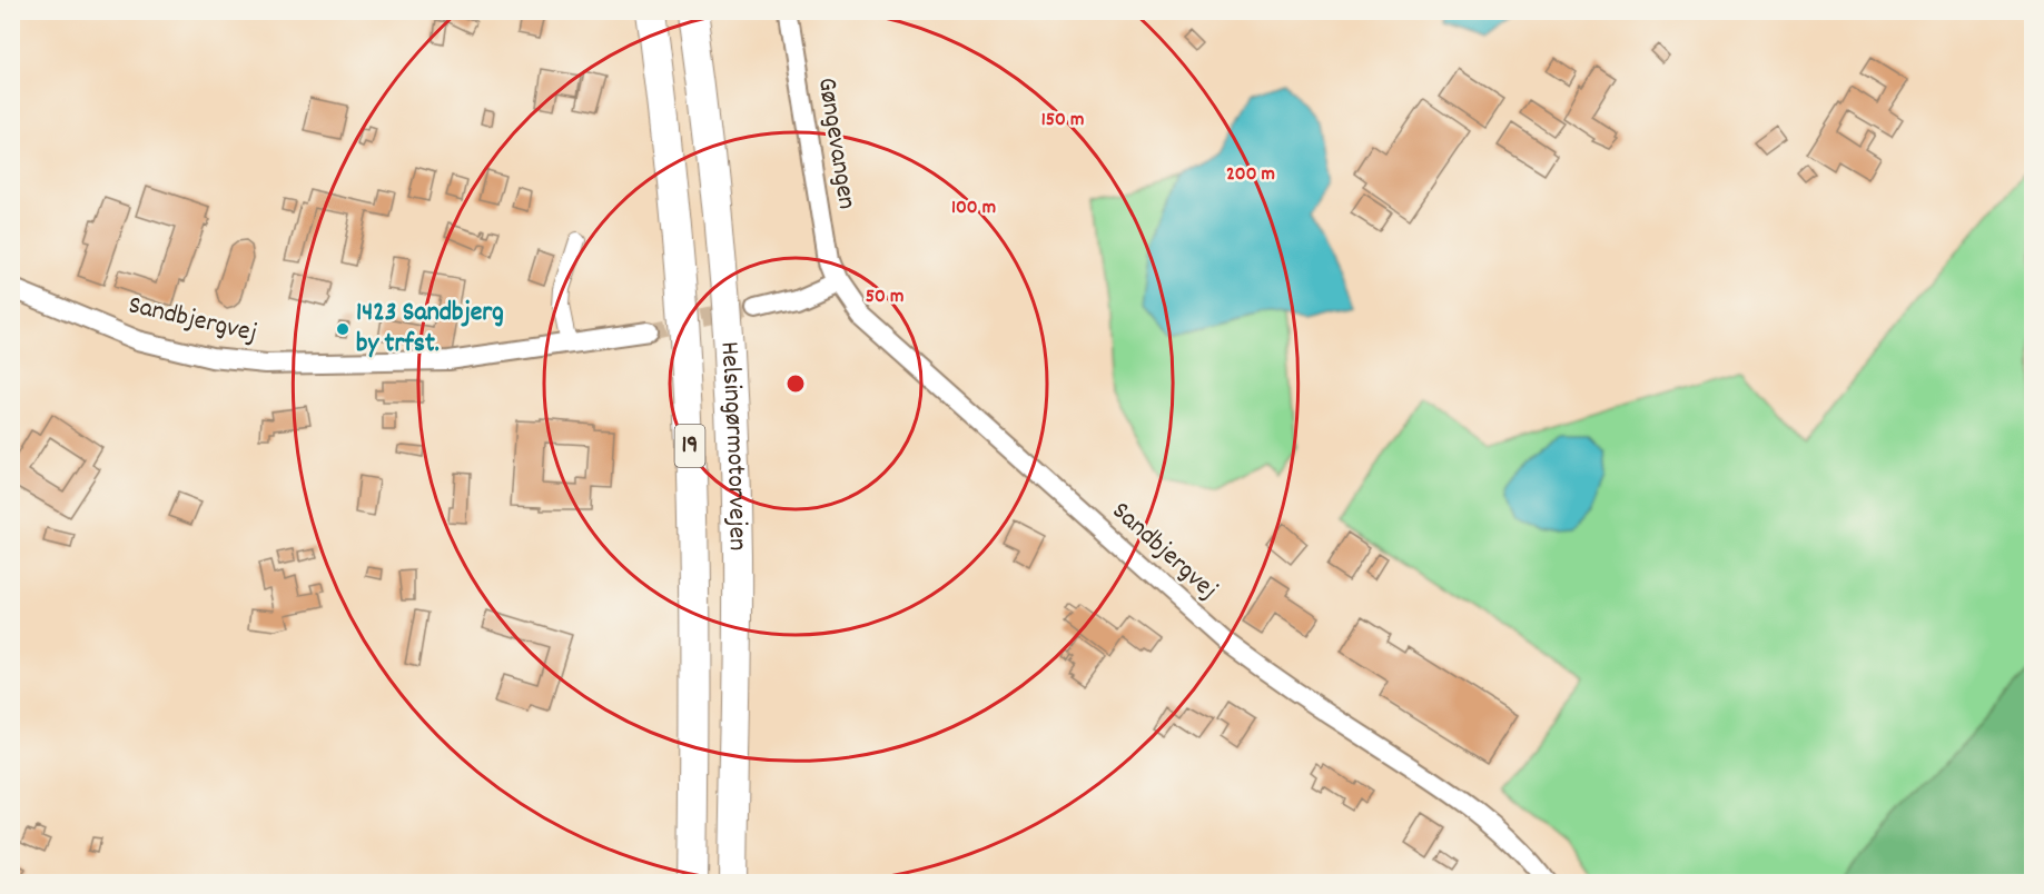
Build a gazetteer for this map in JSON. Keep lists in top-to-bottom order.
{
  "streets": {
    "highway": ["19", "Helsingørmotorvejen"],
    "street": ["Gøngevangen", "Sandbjergvej"]
  },
  "crossings": [
    ["Gøngevangen", "Sandbjergvej"]
  ],
  "places": ["1423 Sandbjerg by trfst."],
  "rings": [
    "150 m",
    "200 m",
    "100 m",
    "50 m"
  ]
}
